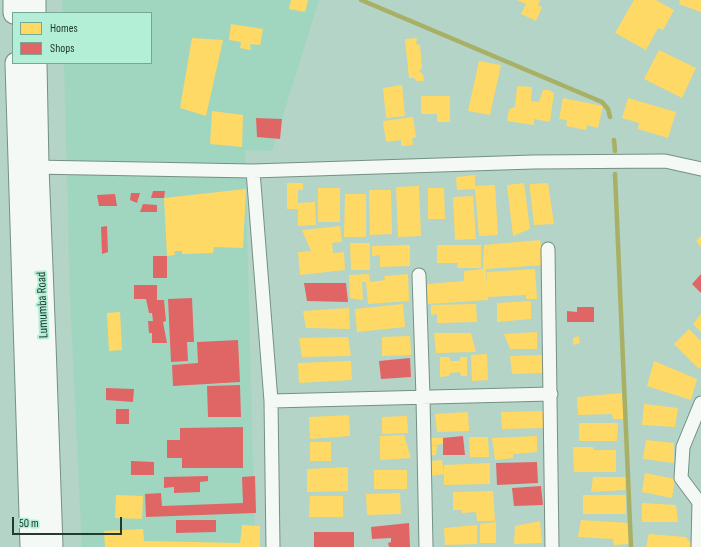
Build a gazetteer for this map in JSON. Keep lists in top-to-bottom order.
{
  "streets": {
    "main road": ["Lumumba Road"]
  },
  "legend": ["Homes", "Shops"],
  "scale_bar": "50 m"
}
